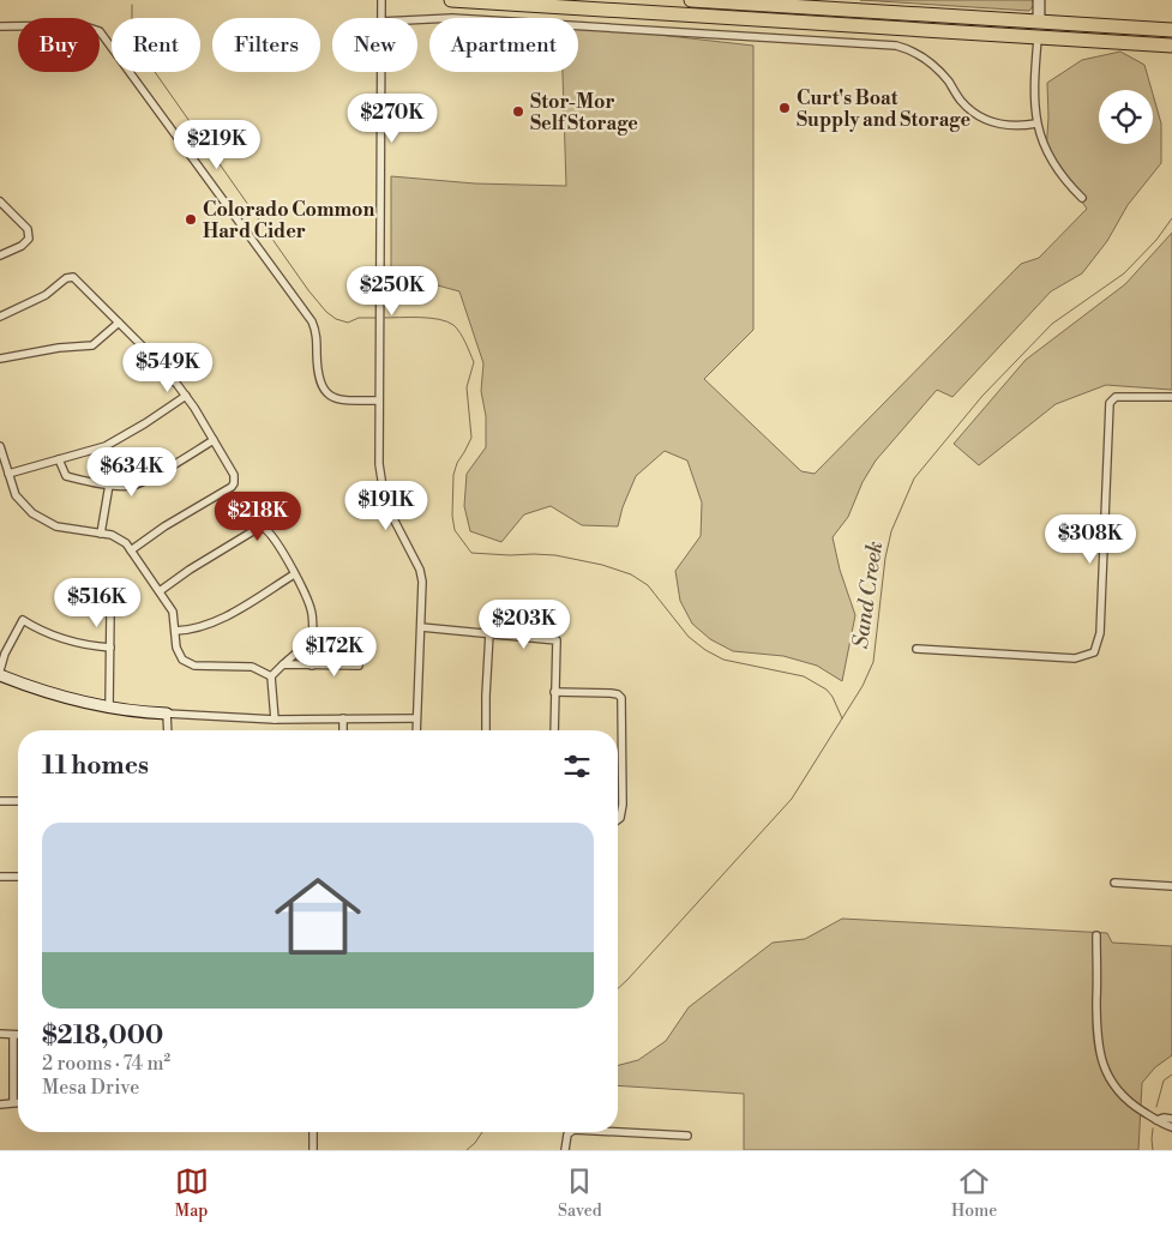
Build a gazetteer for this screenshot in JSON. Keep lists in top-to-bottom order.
{
  "water": ["Sand Creek"],
  "places": ["Curt's Boat Supply and Storage", "Stor-Mor Self Storage", "Colorado Common Hard Cider"],
  "page": {
    "chip": [
      "Buy",
      "Rent",
      "Filters",
      "New",
      "Apartment"
    ],
    "price": [
      "$270K",
      "$219K",
      "$250K",
      "$549K",
      "$634K",
      "$191K",
      "$218K",
      "$308K",
      "$516K",
      "$203K",
      "$172K"
    ],
    "heading": "11 homes",
    "list": [
      {
        "name": "$218,000",
        "note": "2 rooms · 74 m² · Mesa Drive"
      }
    ],
    "tabs": ["Map", "Saved", "Home"]
  }
}
